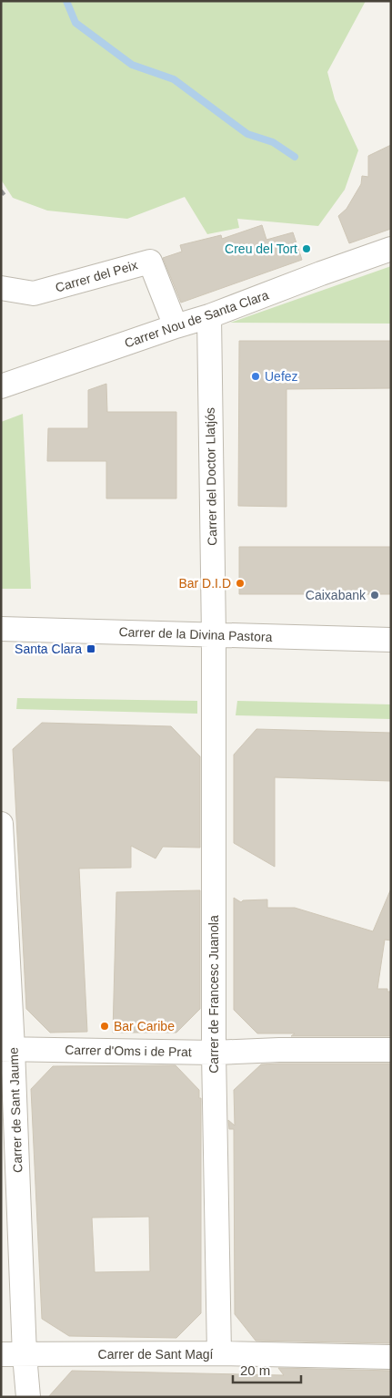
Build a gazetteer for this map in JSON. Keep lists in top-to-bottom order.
{
  "streets": {
    "street": [
      "Carrer del Peix",
      "Carrer Nou de Santa Clara",
      "Carrer del Doctor Llatjós",
      "Carrer de la Divina Pastora",
      "Carrer de Francesc Juanola",
      "Carrer d'Oms i de Prat",
      "Carrer de Sant Jaume",
      "Carrer de Sant Magí"
    ]
  },
  "crossings": [
    ["Carrer del Peix", "Carrer Nou de Santa Clara"],
    ["Carrer Nou de Santa Clara", "Carrer del Doctor Llatjós"],
    ["Carrer del Doctor Llatjós", "Carrer de la Divina Pastora"],
    ["Carrer del Doctor Llatjós", "Carrer de Francesc Juanola"],
    ["Carrer de la Divina Pastora", "Carrer de Francesc Juanola"],
    ["Carrer de Francesc Juanola", "Carrer d'Oms i de Prat"],
    ["Carrer de Francesc Juanola", "Carrer de Sant Magí"],
    ["Carrer d'Oms i de Prat", "Carrer de Sant Jaume"],
    ["Carrer de Sant Jaume", "Carrer de Sant Magí"]
  ],
  "places": {
    "other": [
      "Creu del Tort",
      "Uefez",
      "Bar D.I.D",
      "Caixabank",
      "Bar Caribe"
    ],
    "transit": ["Santa Clara"]
  },
  "scale_bar": "20 m"
}
